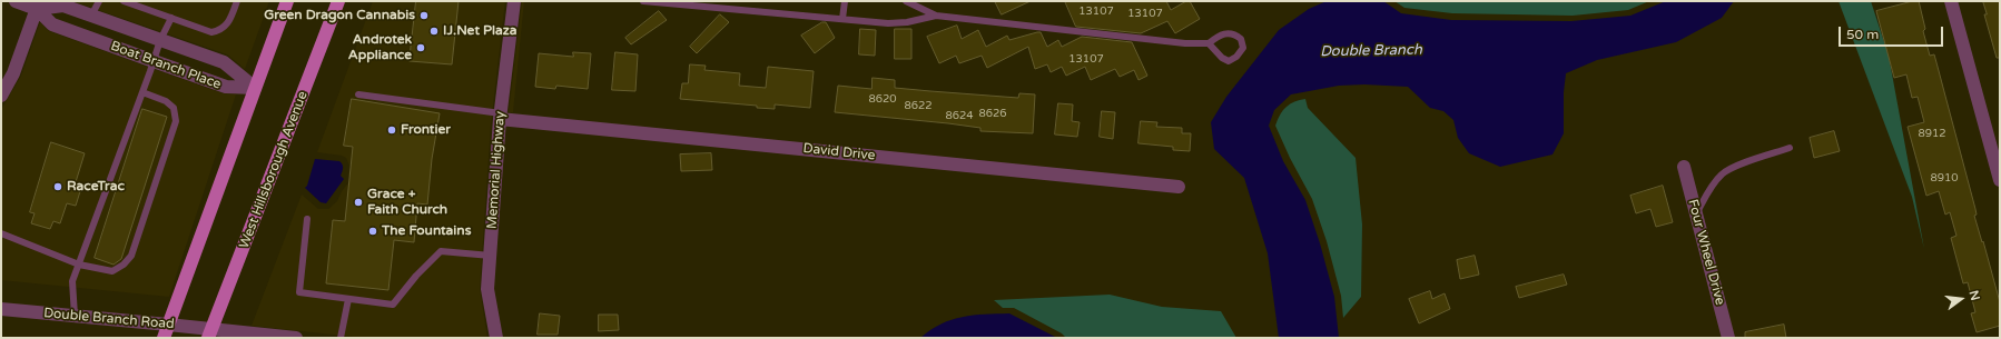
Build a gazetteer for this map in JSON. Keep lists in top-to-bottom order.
{
  "streets": {
    "main road": ["West Hillsborough Avenue"],
    "street": [
      "Boat Branch Place",
      "David Drive",
      "Memorial Highway",
      "Four Wheel Drive",
      "Double Branch Road"
    ]
  },
  "crossings": [
    ["David Drive", "Memorial Highway"],
    ["West Hillsborough Avenue", "Double Branch Road"]
  ],
  "water": ["Double Branch"],
  "places": [
    "Green Dragon Cannabis",
    "IJ.Net Plaza",
    "Androtek Appliance",
    "Frontier",
    "RaceTrac",
    "Grace + Faith Church",
    "The Fountains"
  ],
  "house_numbers": [
    "13107",
    "13107",
    "13107",
    "8620",
    "8622",
    "8626",
    "8624",
    "8912",
    "8910"
  ],
  "scale_bar": "50 m",
  "north": "right"
}
